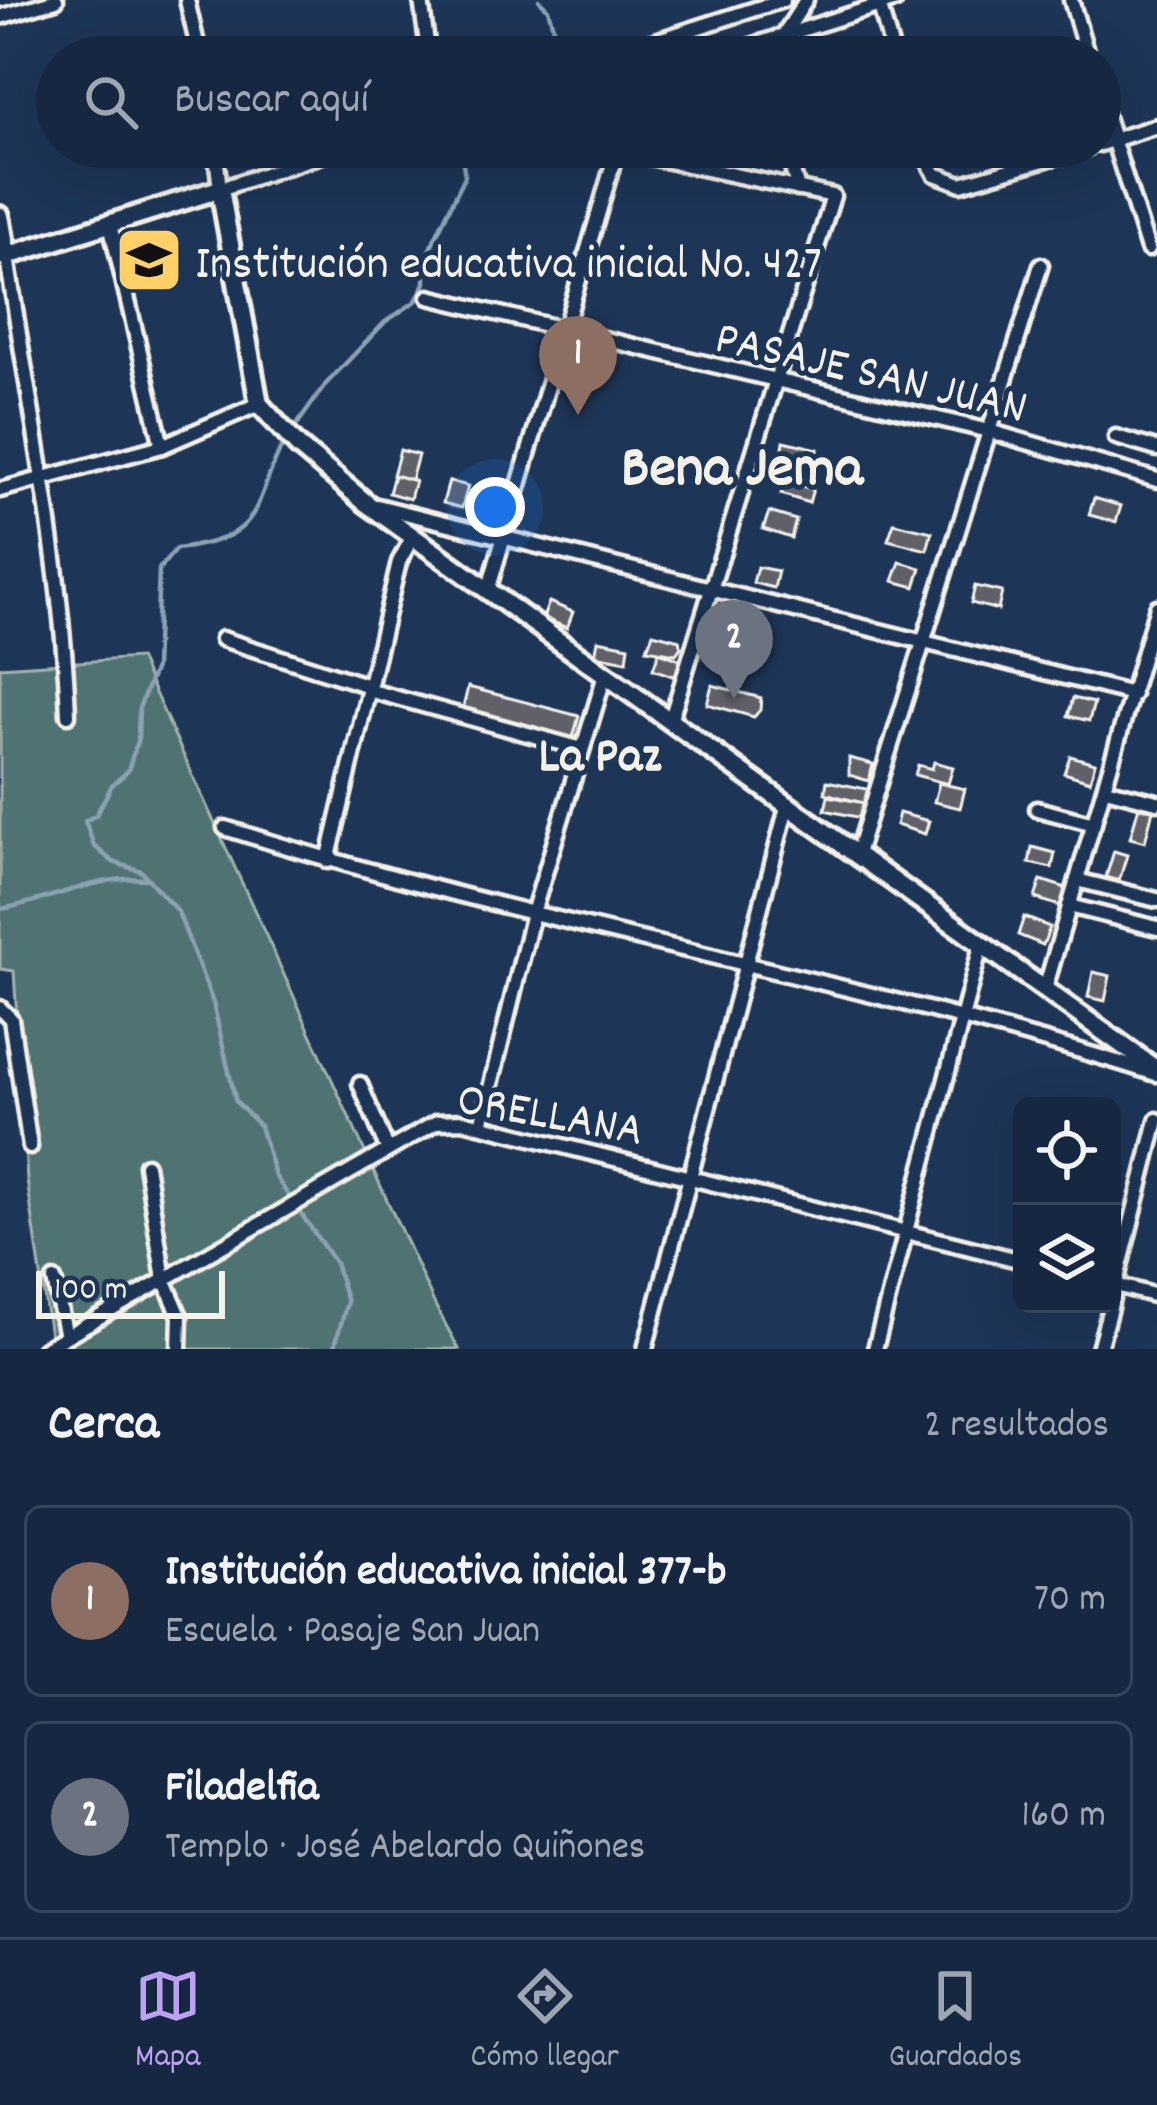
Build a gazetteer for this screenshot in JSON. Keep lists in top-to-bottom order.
{
  "streets": {
    "street": ["PASAJE SAN JUAN", "ORELLANA"]
  },
  "districts": ["Bena Jema", "La Paz"],
  "places": {
    "school or university": ["Institución educativa inicial No. 427"]
  },
  "scale_bar": "100 m",
  "page": {
    "search": "Buscar aquí",
    "pins": ["1", "2"],
    "scale": "100 m",
    "heading": ["Cerca", "2 resultados"],
    "list": [
      {
        "mark": "1",
        "name": "Institución educativa inicial 377-b",
        "note": "Escuela · Pasaje San Juan",
        "value": "70 m"
      },
      {
        "mark": "2",
        "name": "Filadelfia",
        "note": "Templo · José Abelardo Quiñones",
        "value": "160 m"
      }
    ],
    "nav": ["Mapa", "Cómo llegar", "Guardados"]
  }
}
